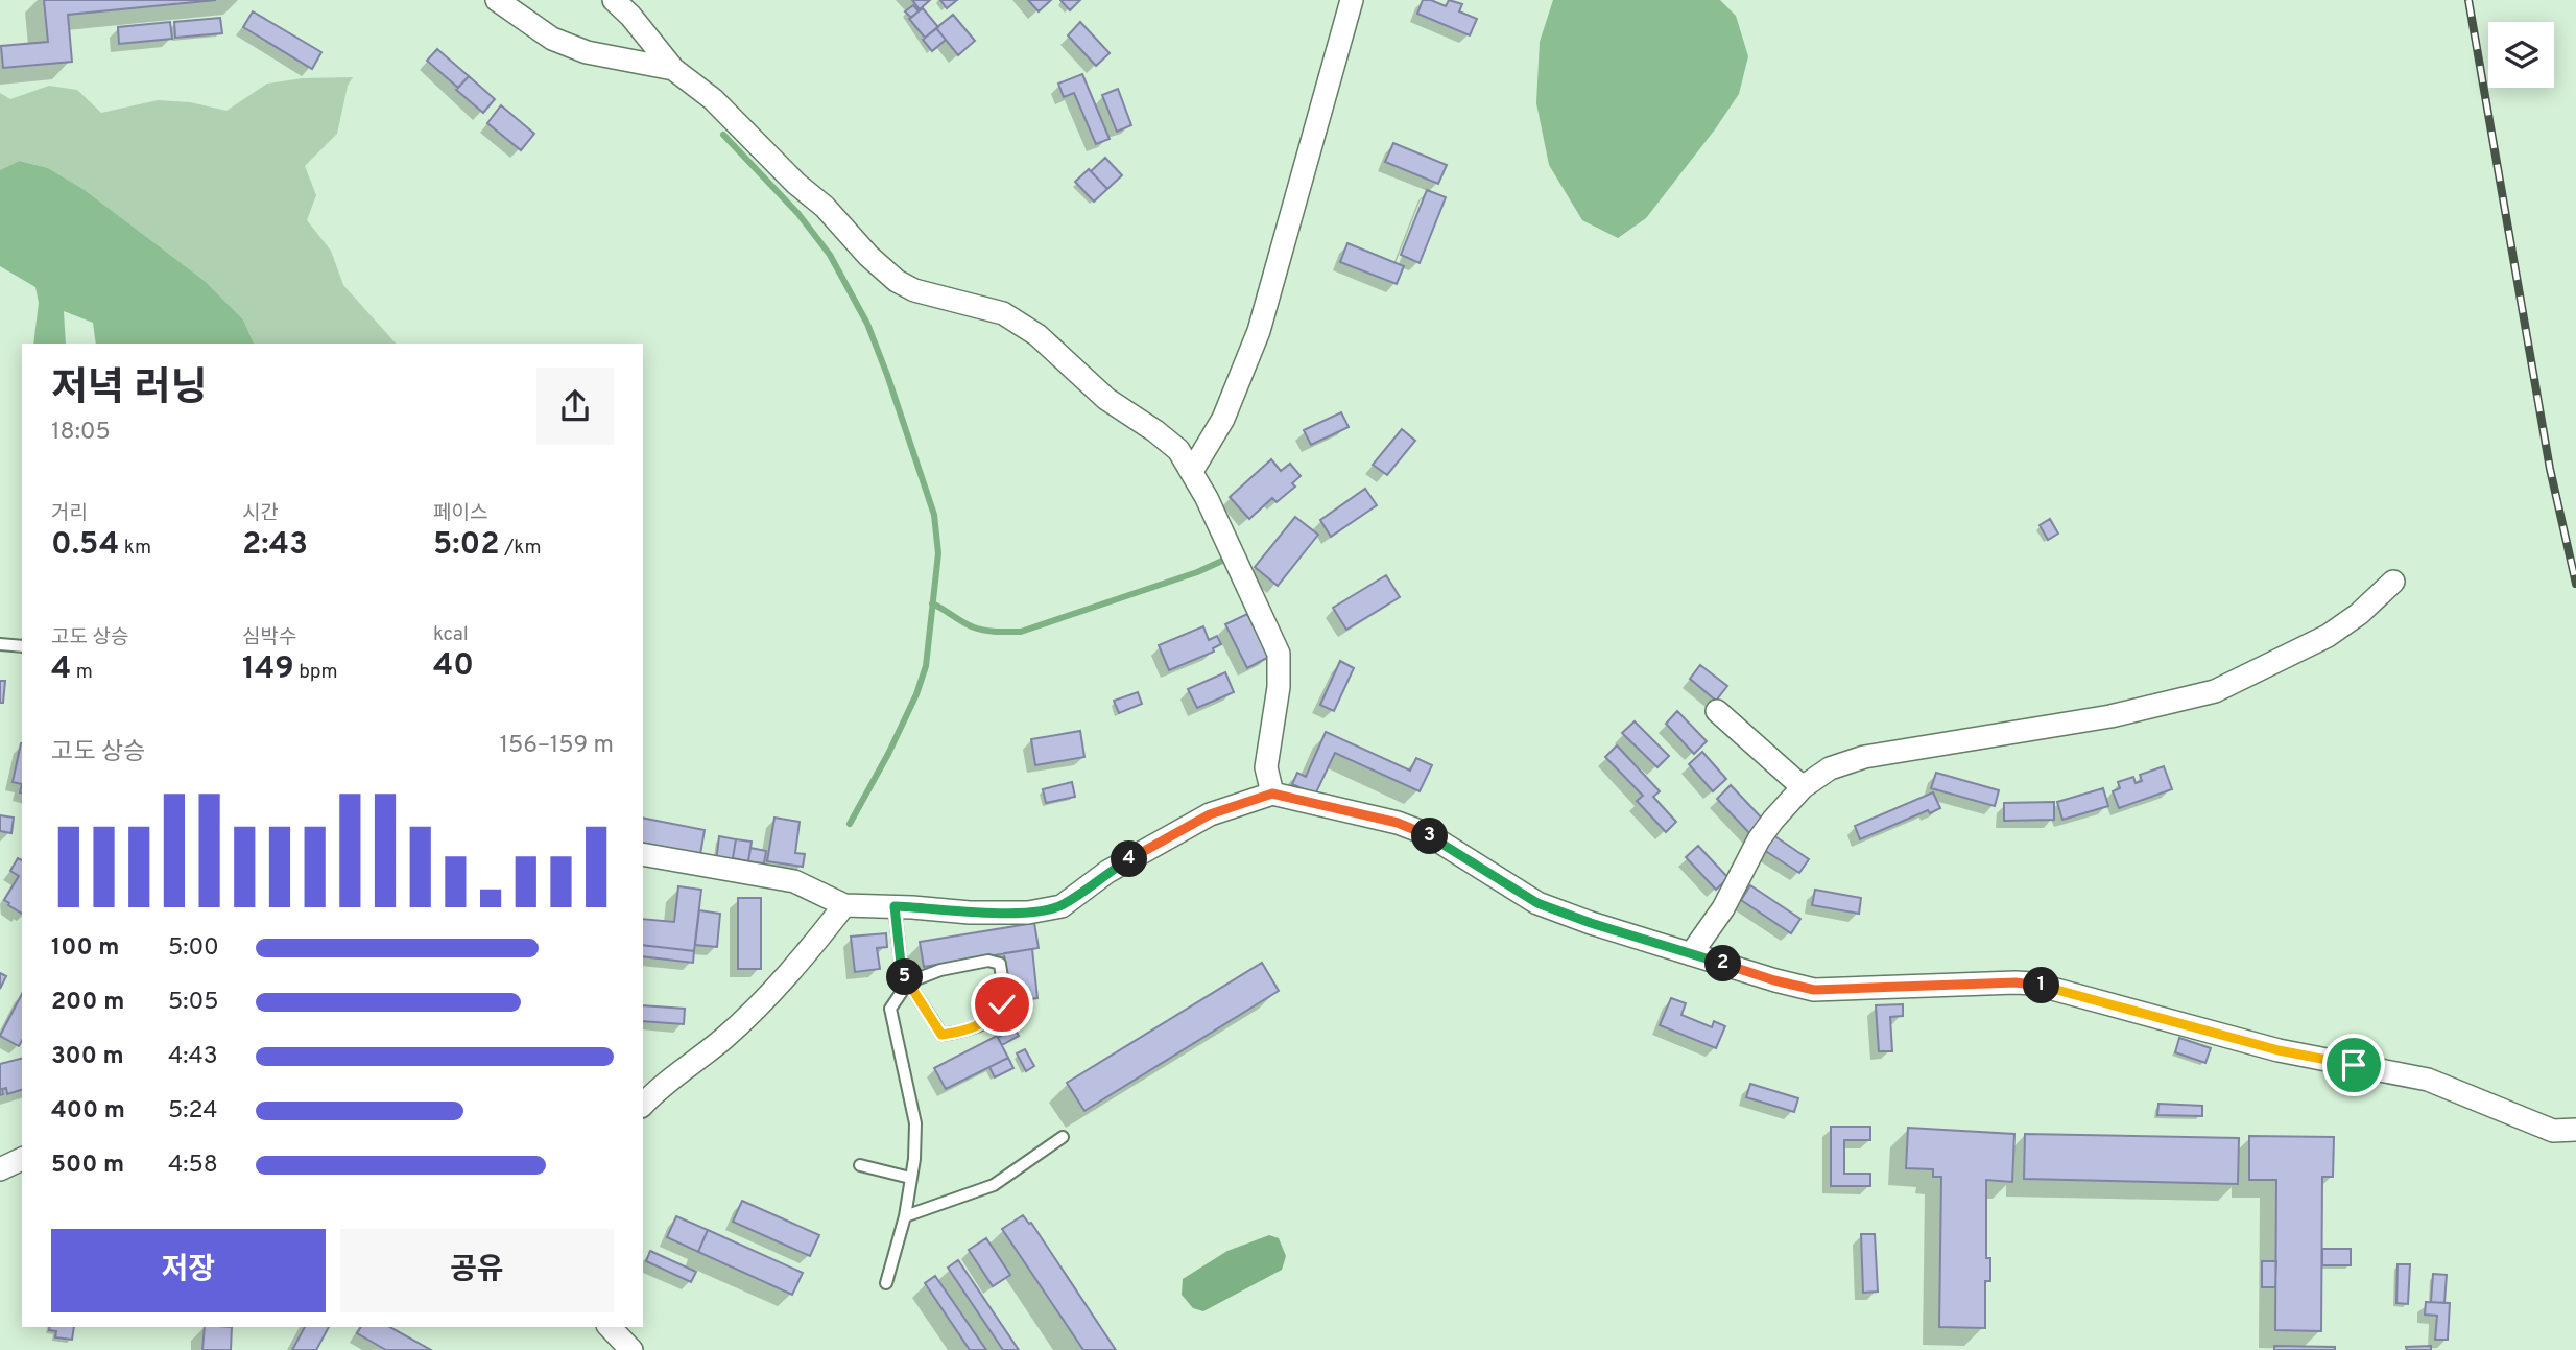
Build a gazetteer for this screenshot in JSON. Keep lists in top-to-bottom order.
{
  "page": {
    "heading": ["저녁 러닝", "18:05"],
    "stats": [
      ["거리", "0.54 km"],
      ["시간", "2:43"],
      ["페이스", "5:02 /km"],
      ["고도 상승", "4 m"],
      ["심박수", "149 bpm"],
      ["kcal", "40"]
    ],
    "chart": ["고도 상승", "156–159 m"],
    "pins": [
      "3",
      "4",
      "2",
      "5",
      "1"
    ],
    "list": [
      {
        "name": "100 m",
        "note": "5:00"
      },
      {
        "name": "200 m",
        "note": "5:05"
      },
      {
        "name": "300 m",
        "note": "4:43"
      },
      {
        "name": "400 m",
        "note": "5:24"
      },
      {
        "name": "500 m",
        "note": "4:58"
      }
    ],
    "buttons": ["저장", "공유"]
  }
}
